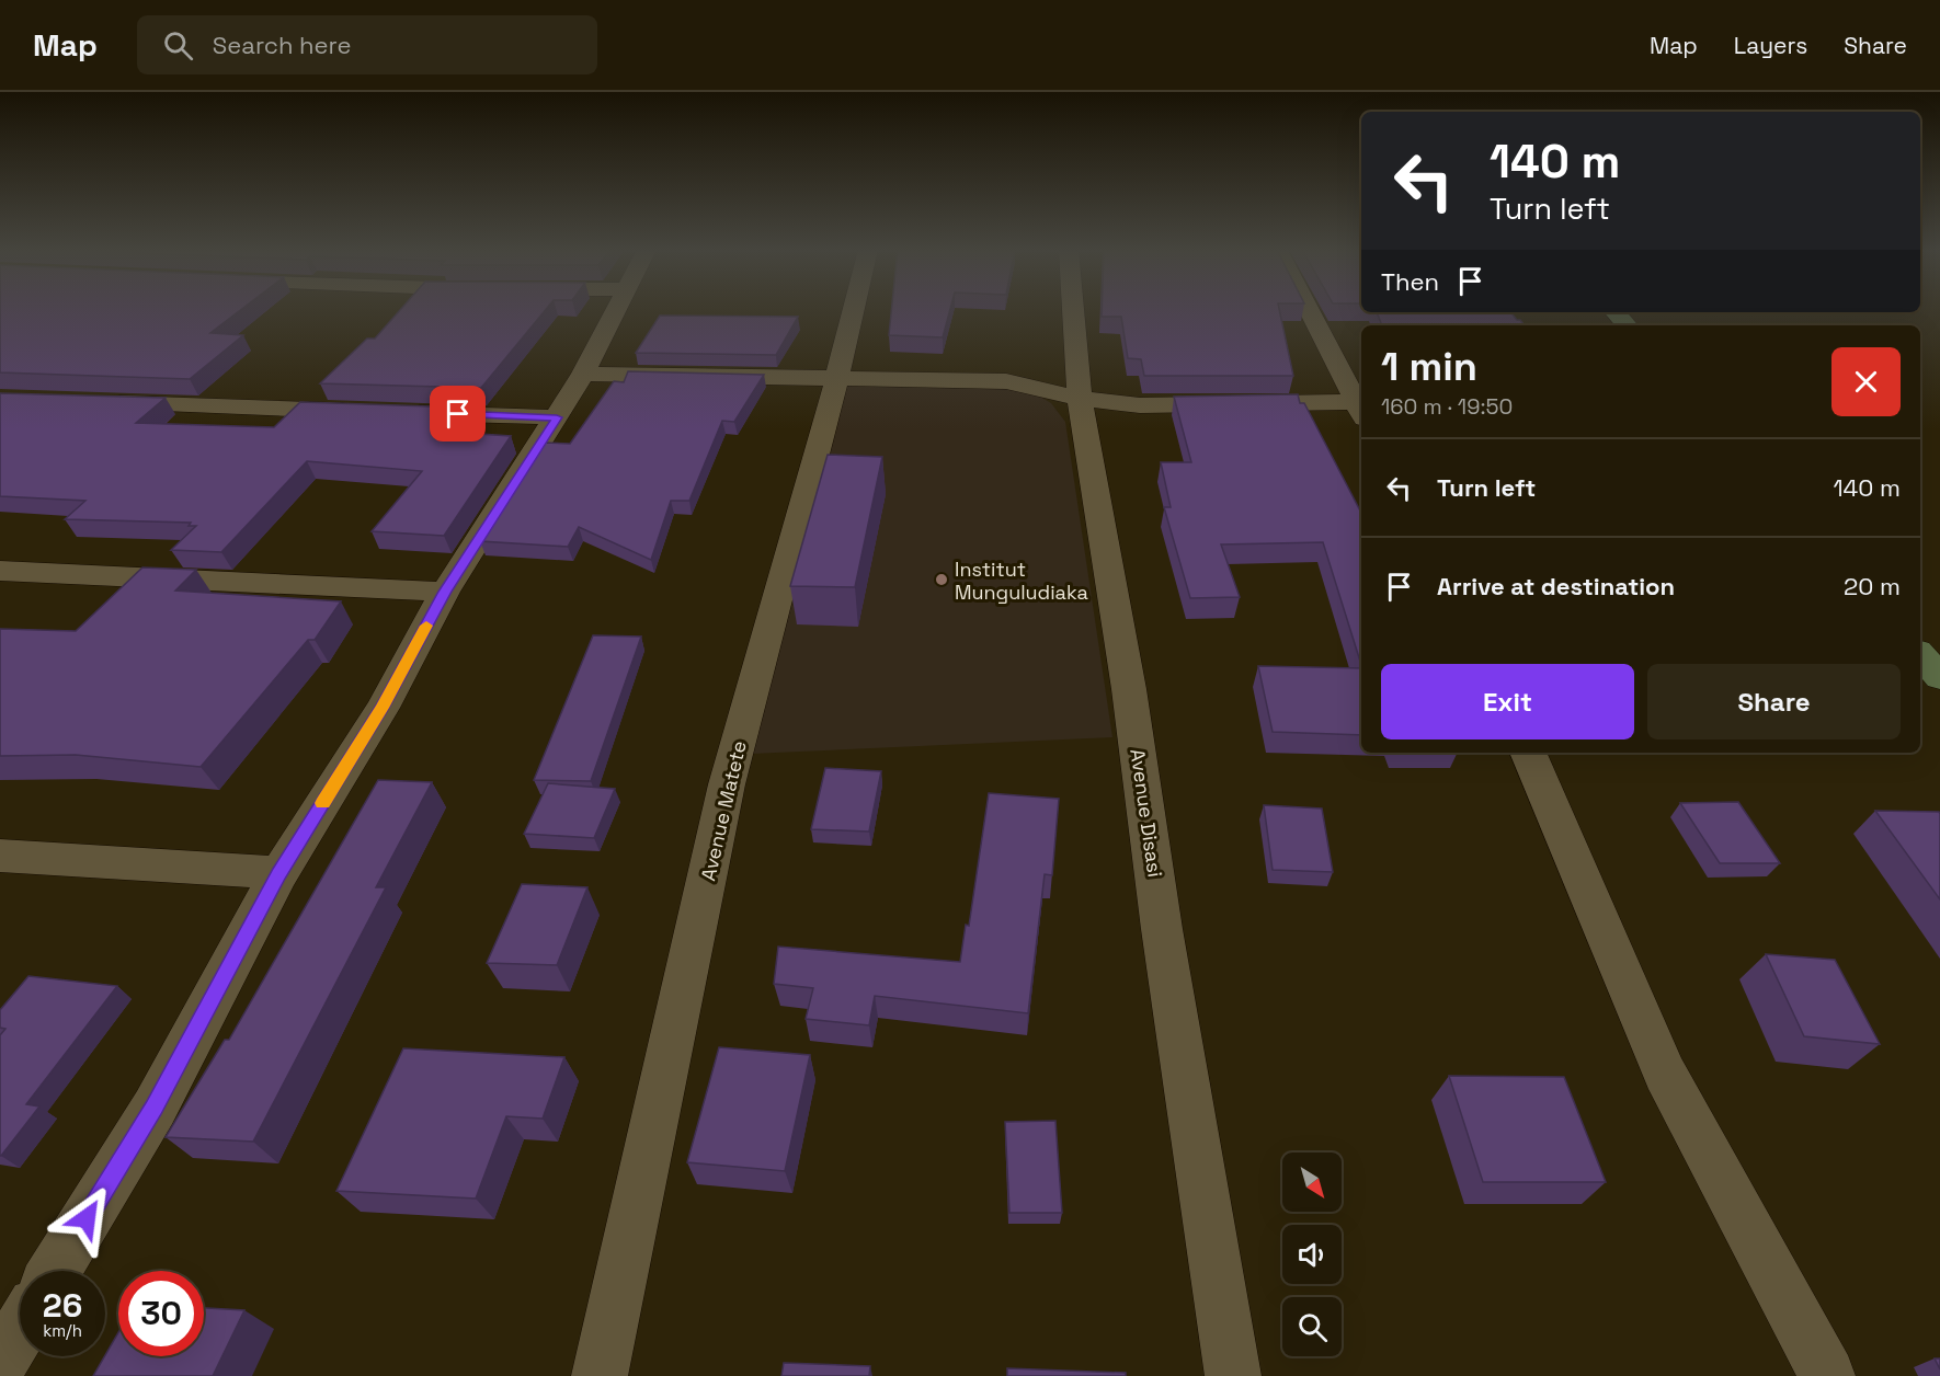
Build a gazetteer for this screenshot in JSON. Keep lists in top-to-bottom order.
{
  "streets": {
    "street": ["Avenue Matete", "Avenue Disasi"]
  },
  "places": ["Institut Munguludiaka"],
  "north": "bottom right",
  "page": {
    "header": "Map",
    "search": "Search here",
    "nav": ["Map", "Layers", "Share"],
    "turn": ["140 m", "Turn left"],
    "then": "Then",
    "heading": ["1 min", "160 m · 19:50"],
    "list": [
      {
        "name": "Turn left",
        "value": "140 m"
      },
      {
        "name": "Arrive at destination",
        "value": "20 m"
      }
    ],
    "buttons": ["Exit", "Share"],
    "speed": "26 km/h",
    "limit": "30"
  }
}
